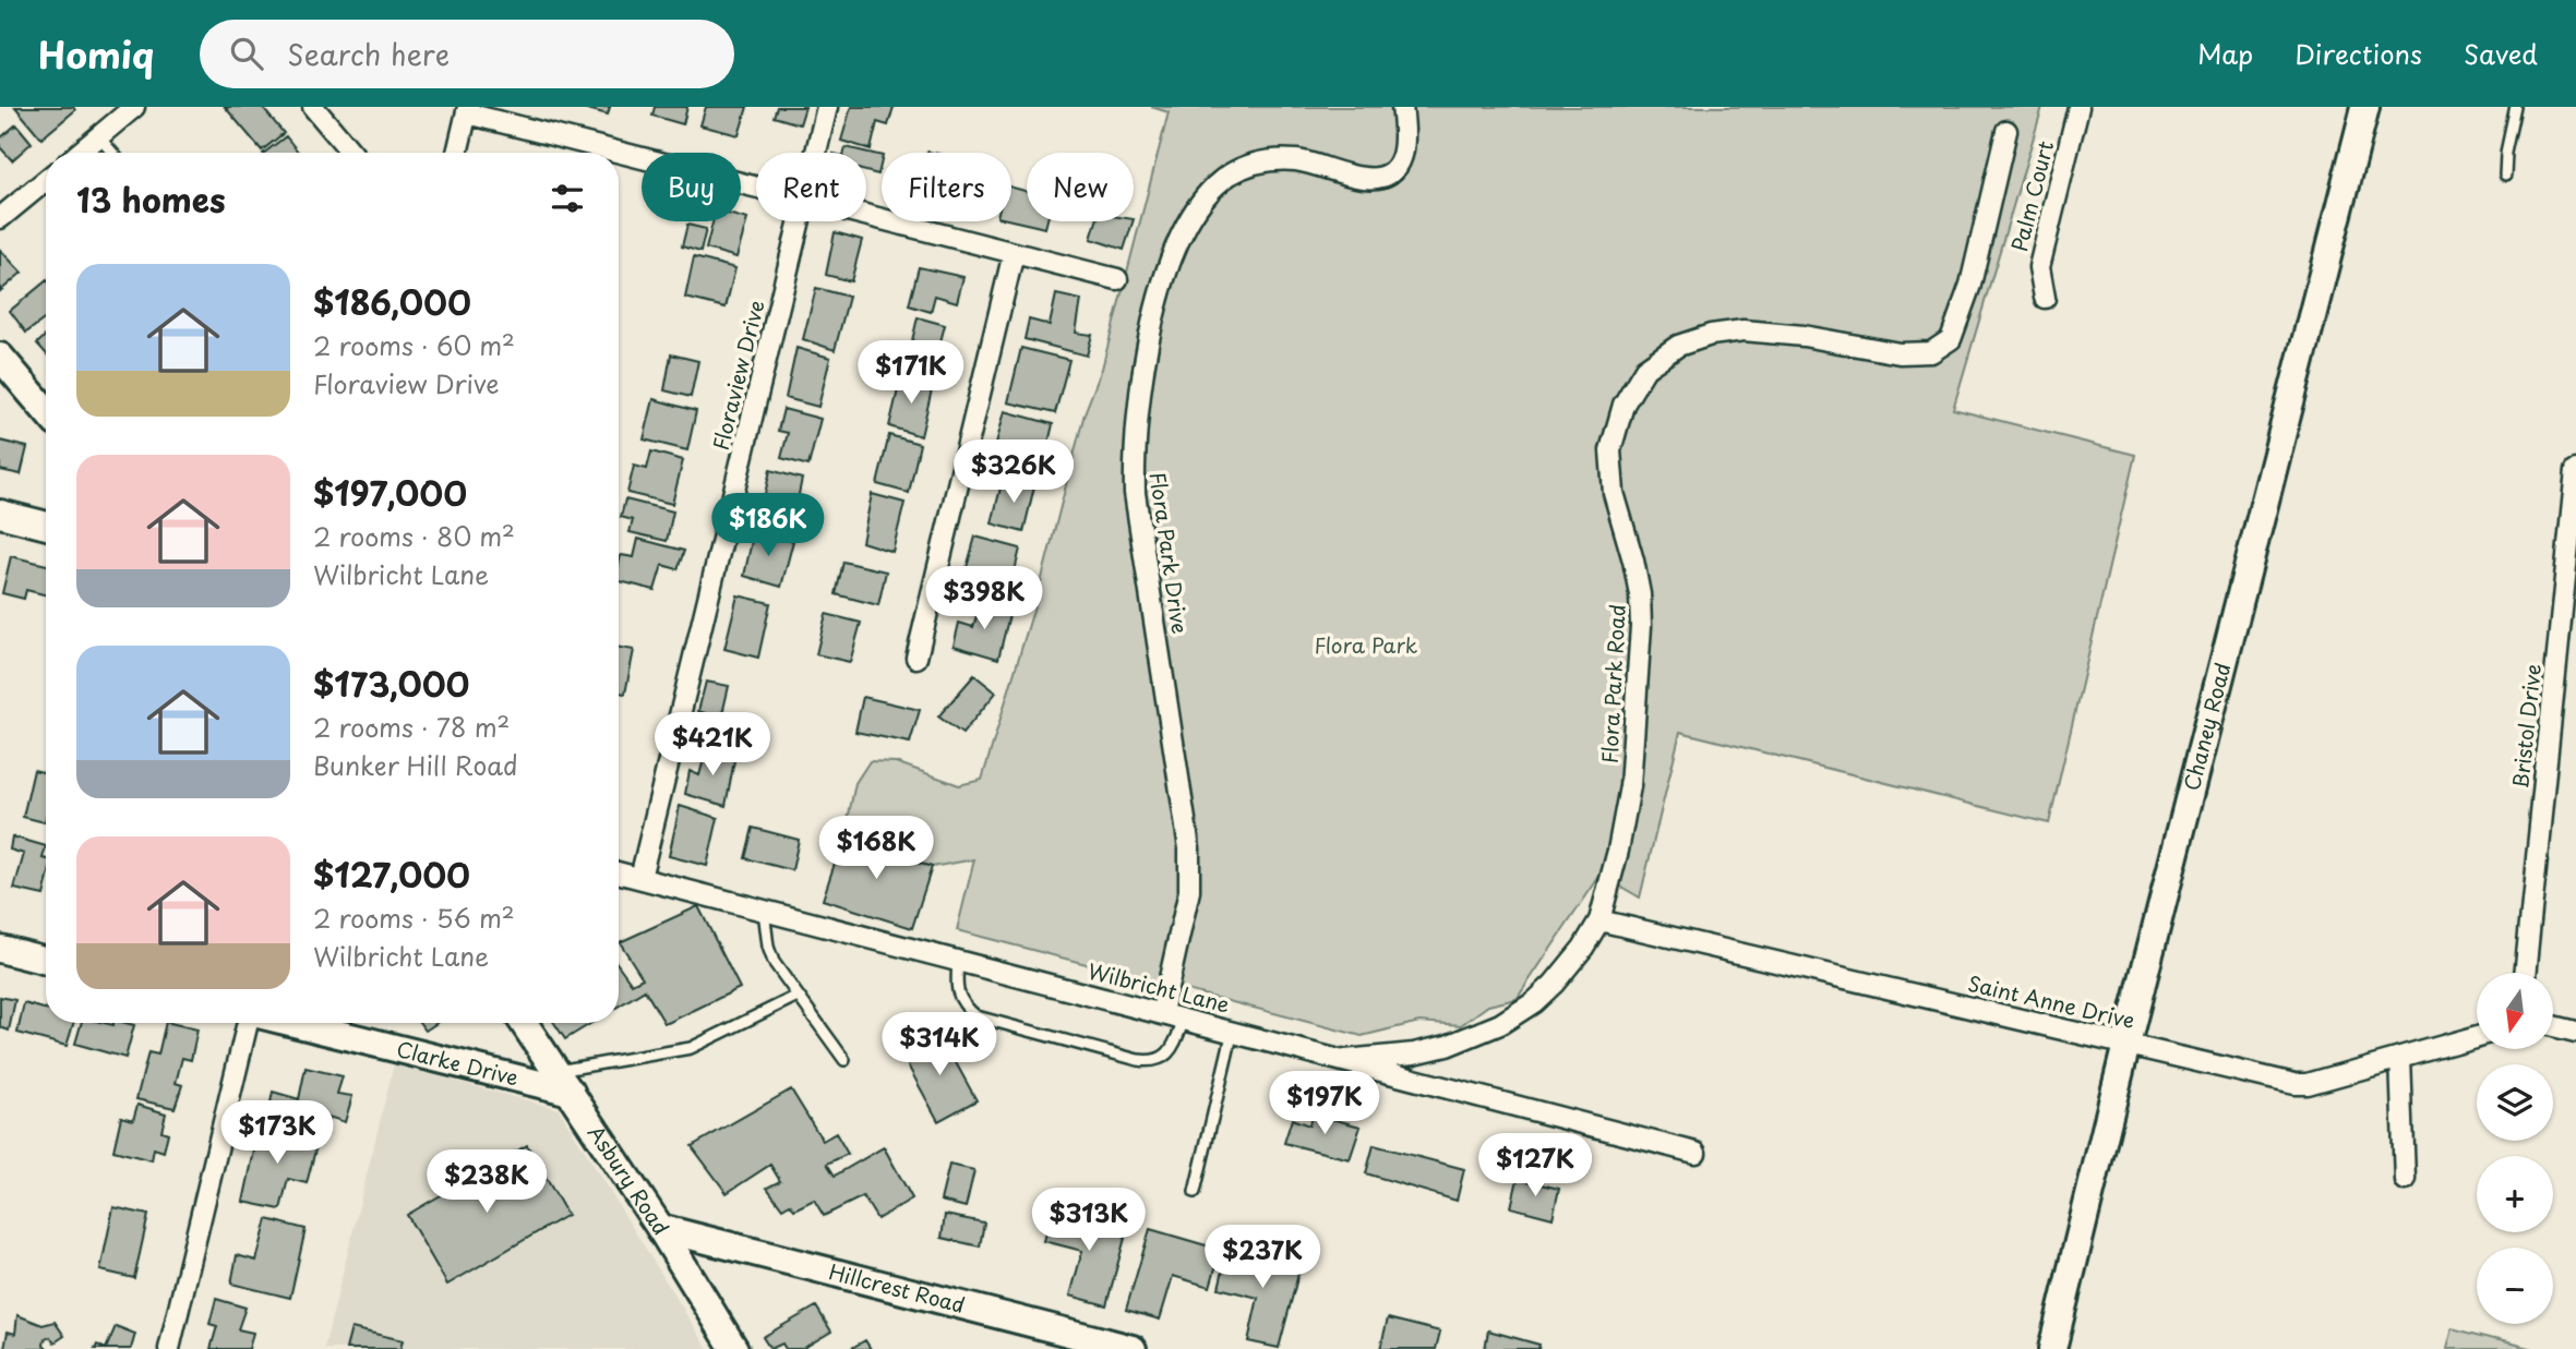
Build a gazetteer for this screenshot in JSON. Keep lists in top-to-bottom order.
{
  "streets": {
    "street": [
      "Palm Court",
      "Floraview Drive",
      "Flora Park Drive",
      "Flora Park Road",
      "Bristol Drive",
      "Chaney Road",
      "Wilbricht Lane",
      "Saint Anne Drive",
      "Clarke Drive",
      "Asbury Road",
      "Hillcrest Road"
    ]
  },
  "crossings": [
    ["Floraview Drive", "Wilbricht Lane"],
    ["Flora Park Drive", "Wilbricht Lane"],
    ["Flora Park Road", "Wilbricht Lane"],
    ["Flora Park Road", "Saint Anne Drive"],
    ["Chaney Road", "Saint Anne Drive"],
    ["Clarke Drive", "Asbury Road"],
    ["Asbury Road", "Hillcrest Road"]
  ],
  "parks": ["Flora Park"],
  "north": "bottom",
  "page": {
    "header": "Homiq",
    "search": "Search here",
    "nav": ["Map", "Directions", "Saved"],
    "chip": [
      "Buy",
      "Rent",
      "Filters",
      "New"
    ],
    "heading": "13 homes",
    "list": [
      {
        "name": "$186,000",
        "note": "2 rooms · 60 m² · Floraview Drive"
      },
      {
        "name": "$197,000",
        "note": "2 rooms · 80 m² · Wilbricht Lane"
      },
      {
        "name": "$173,000",
        "note": "2 rooms · 78 m² · Bunker Hill Road"
      },
      {
        "name": "$127,000",
        "note": "2 rooms · 56 m² · Wilbricht Lane"
      }
    ],
    "price": [
      "$171K",
      "$326K",
      "$186K",
      "$398K",
      "$421K",
      "$168K",
      "$314K",
      "$197K",
      "$173K",
      "$127K",
      "$238K",
      "$313K",
      "$237K"
    ],
    "map_buttons": ["+", "−"]
  }
}
